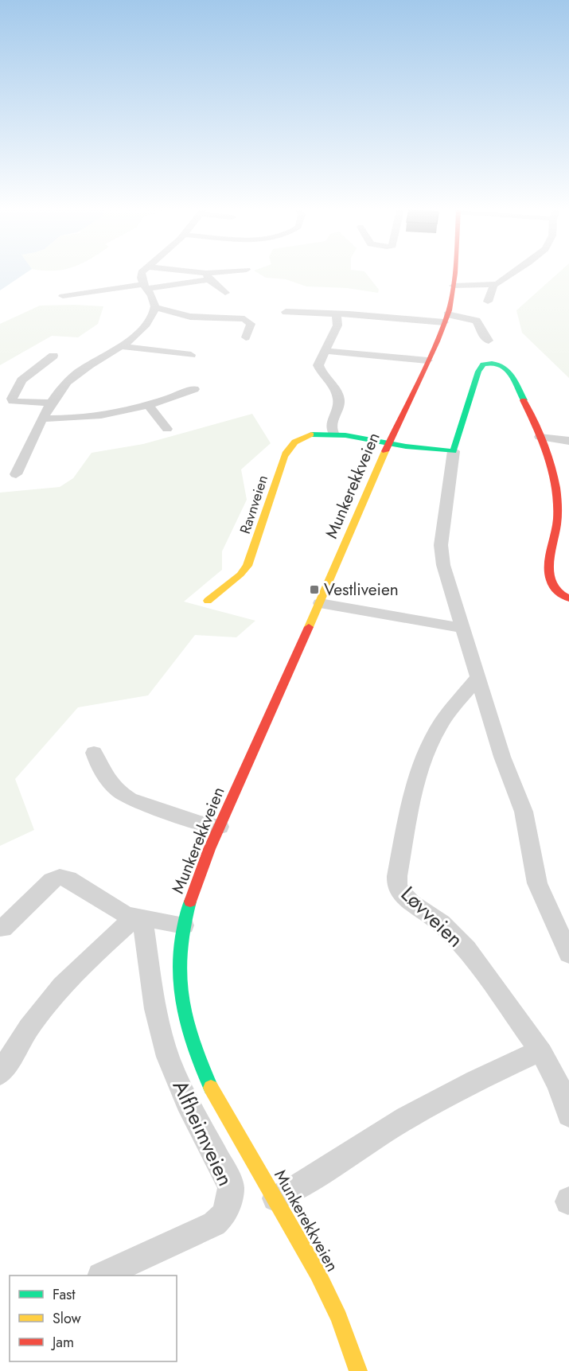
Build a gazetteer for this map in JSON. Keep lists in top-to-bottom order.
{
  "streets": {
    "main road": ["Munkerekkveien", "Ravnveien"],
    "street": ["Løvveien", "Alfheimveien"]
  },
  "crossings": [
    ["Munkerekkveien", "Ravnveien"]
  ],
  "places": {
    "transit": ["Vestliveien"]
  },
  "legend": ["Fast", "Slow", "Jam"]
}
